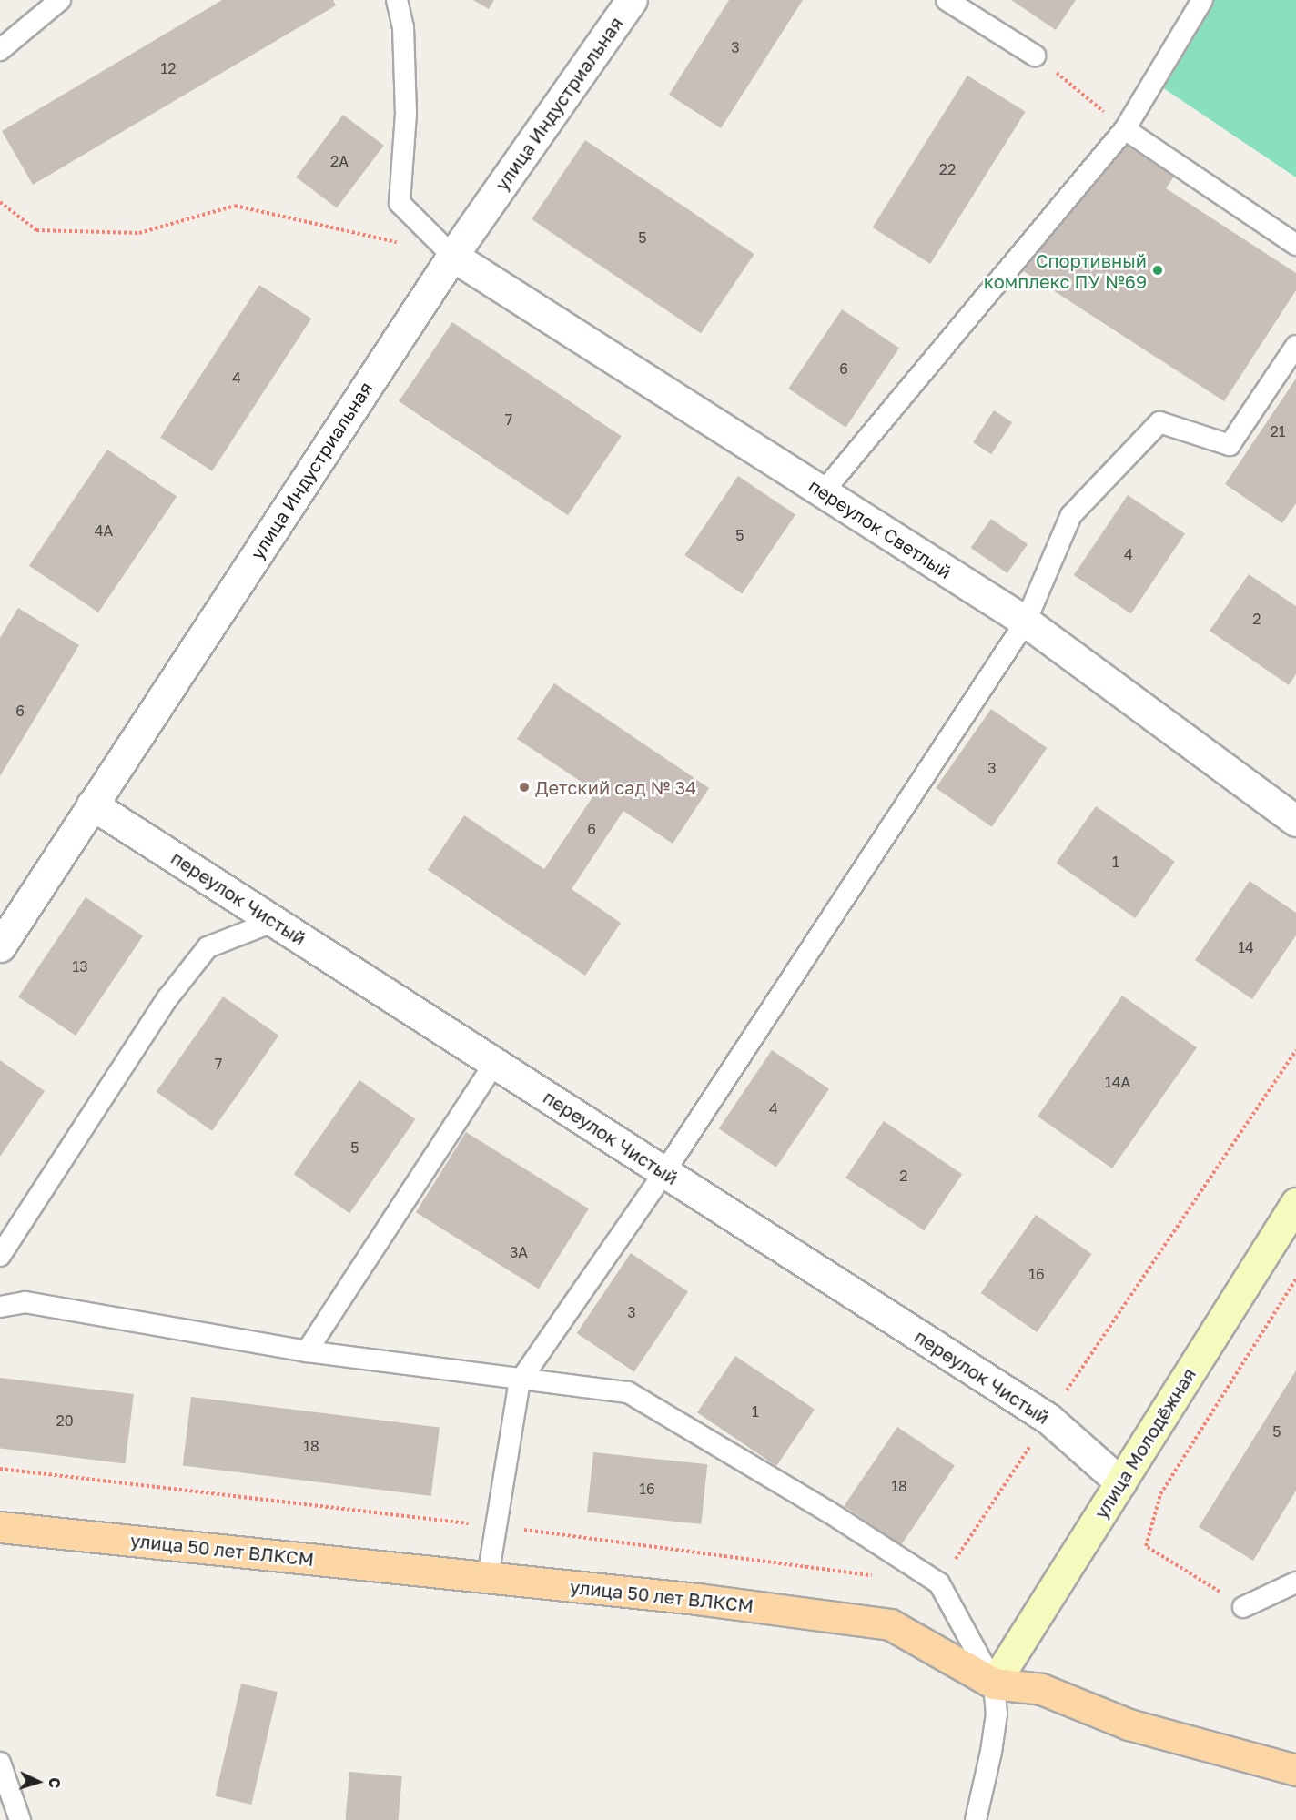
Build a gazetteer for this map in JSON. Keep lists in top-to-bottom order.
{
  "streets": {
    "main road": ["улица Молодёжная", "улица 50 лет ВЛКСМ"],
    "street": ["улица Индустриальная", "переулок Светлый", "переулок Чистый"]
  },
  "crossings": [
    ["улица Индустриальная", "переулок Светлый"],
    ["улица Индустриальная", "переулок Чистый"],
    ["переулок Чистый", "улица Молодёжная"],
    ["улица Молодёжная", "улица 50 лет ВЛКСМ"]
  ],
  "places": ["Спортивный комплекс ПУ №69", "Детский сад № 34"],
  "house_numbers": [
    "3",
    "12",
    "2А",
    "22",
    "5",
    "6",
    "4",
    "7",
    "21",
    "4А",
    "5",
    "4",
    "2",
    "6",
    "3",
    "6",
    "1",
    "14",
    "13",
    "7",
    "14А",
    "4",
    "5",
    "2",
    "3А",
    "16",
    "3",
    "1",
    "20",
    "5",
    "18",
    "18",
    "16"
  ],
  "north": "right"
}
